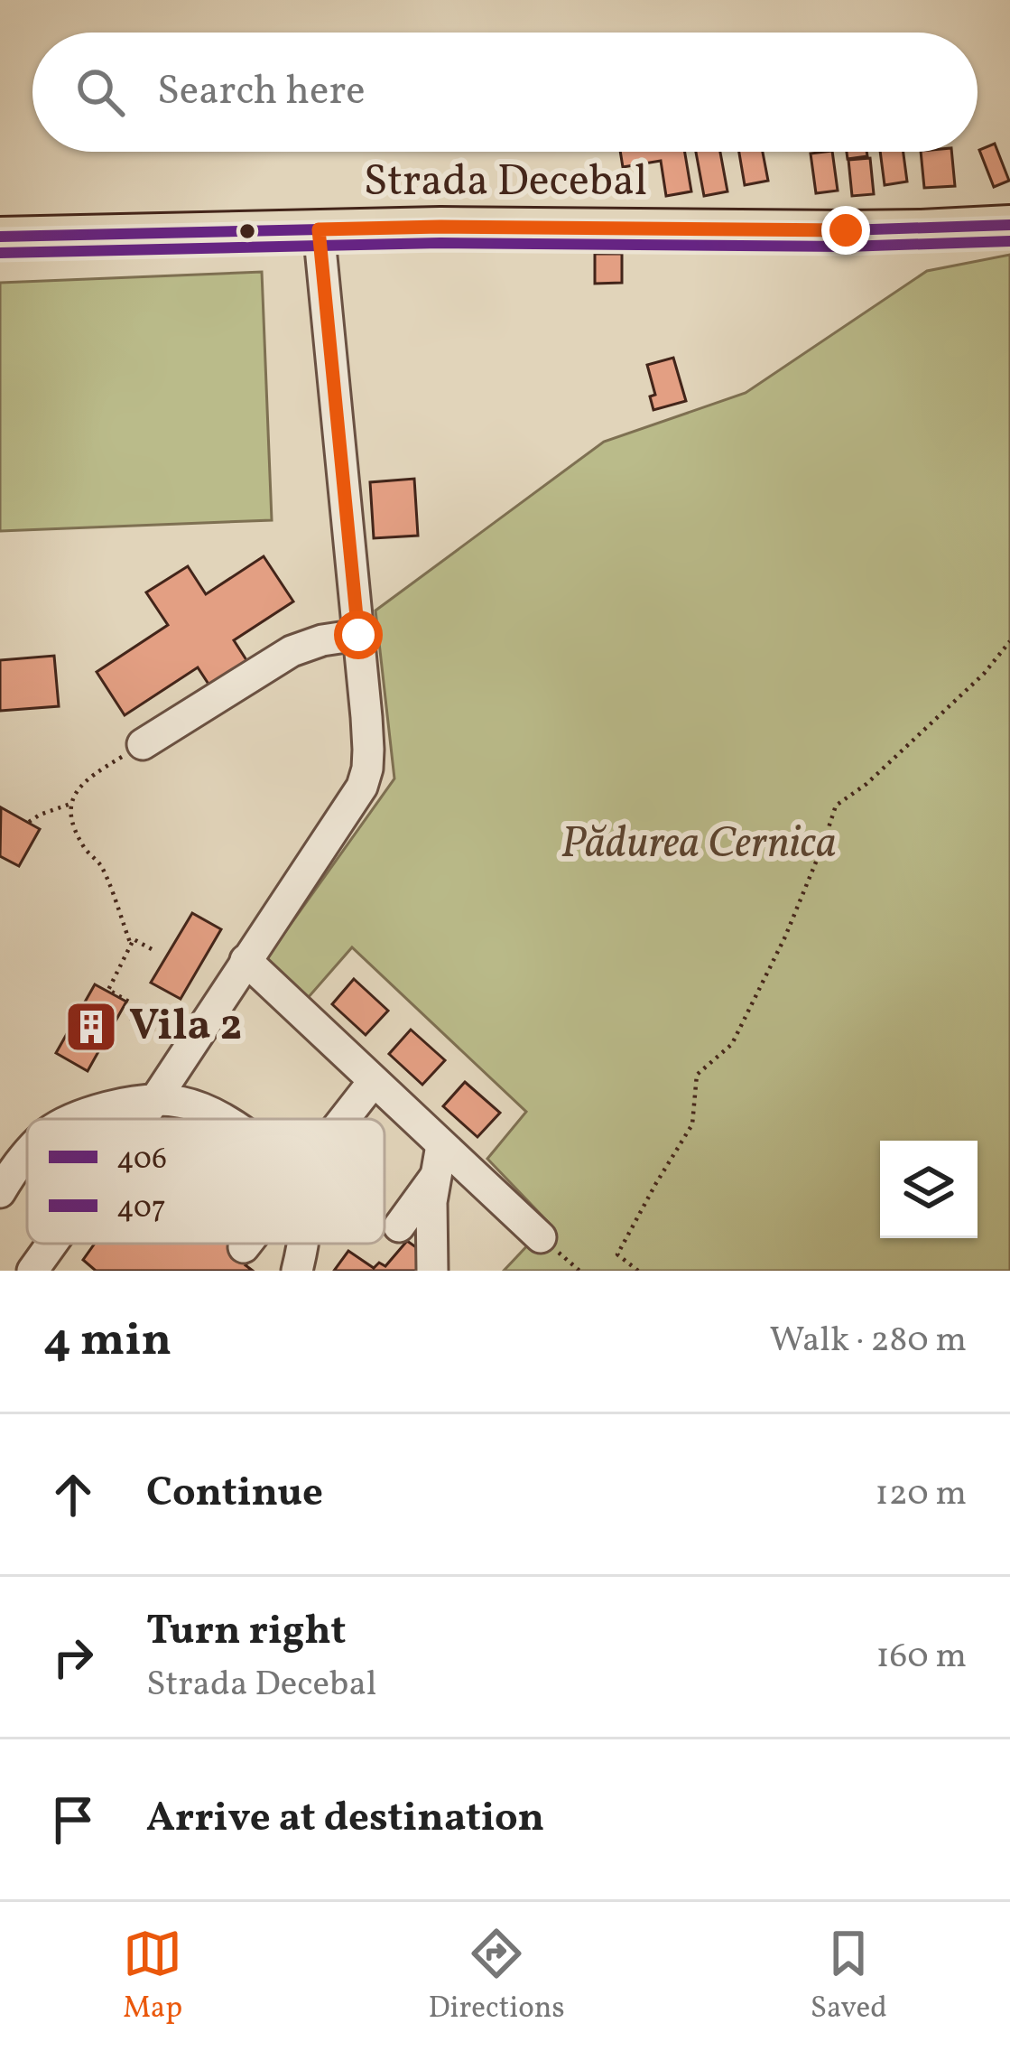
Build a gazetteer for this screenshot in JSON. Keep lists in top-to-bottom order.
{
  "streets": {
    "main road": ["Strada Decebal"]
  },
  "parks": ["Pădurea Cernica"],
  "places": {
    "building": ["Vila 2"]
  },
  "lines": ["transit line 406", "transit line 407"],
  "legend": ["406", "407"],
  "page": {
    "search": "Search here",
    "heading": ["4 min", "Walk · 280 m"],
    "list": [
      ["Continue", "120 m"],
      ["Turn right", "Strada Decebal", "160 m"],
      "Arrive at destination"
    ],
    "nav": ["Map", "Directions", "Saved"]
  }
}
